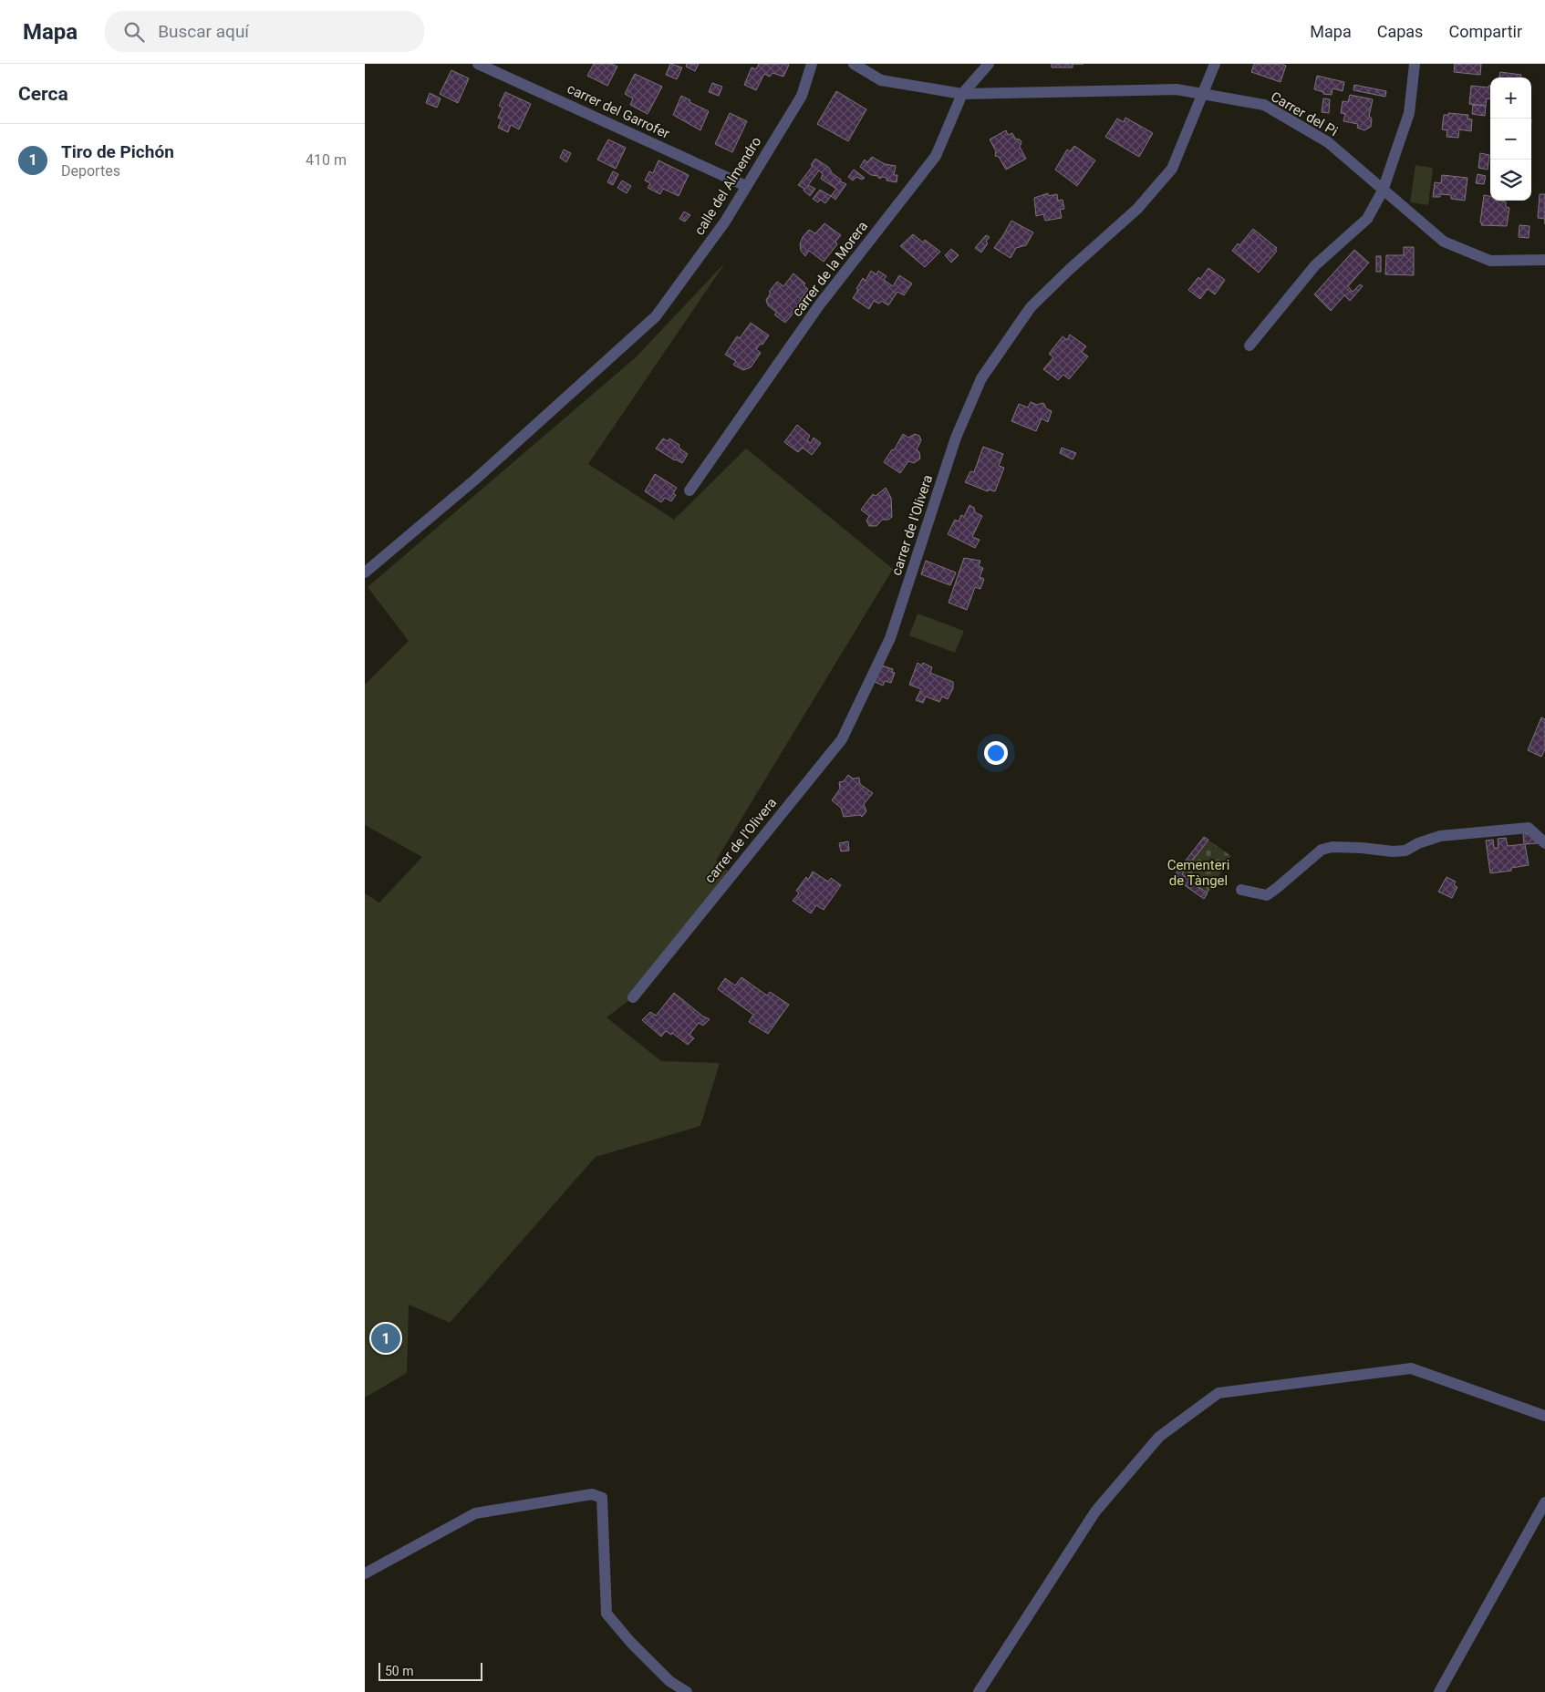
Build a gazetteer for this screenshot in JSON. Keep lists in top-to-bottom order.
{
  "streets": {
    "street": [
      "carrer del Garrofer",
      "Carrer del Pi",
      "calle del Almendro",
      "carrer de la Morera",
      "carrer de l'Olivera"
    ]
  },
  "crossings": [
    ["carrer del Garrofer", "calle del Almendro"],
    ["Carrer del Pi", "carrer de la Morera"],
    ["Carrer del Pi", "carrer de l'Olivera"]
  ],
  "parks": ["Cementeri de Tàngel"],
  "scale_bar": "50 m",
  "page": {
    "header": "Mapa",
    "search": "Buscar aquí",
    "nav": ["Mapa", "Capas", "Compartir"],
    "heading": "Cerca",
    "map_buttons": ["+", "−"],
    "list": [
      {
        "mark": "1",
        "name": "Tiro de Pichón",
        "note": "Deportes",
        "value": "410 m"
      }
    ],
    "pins": "1",
    "scale": "50 m"
  }
}
